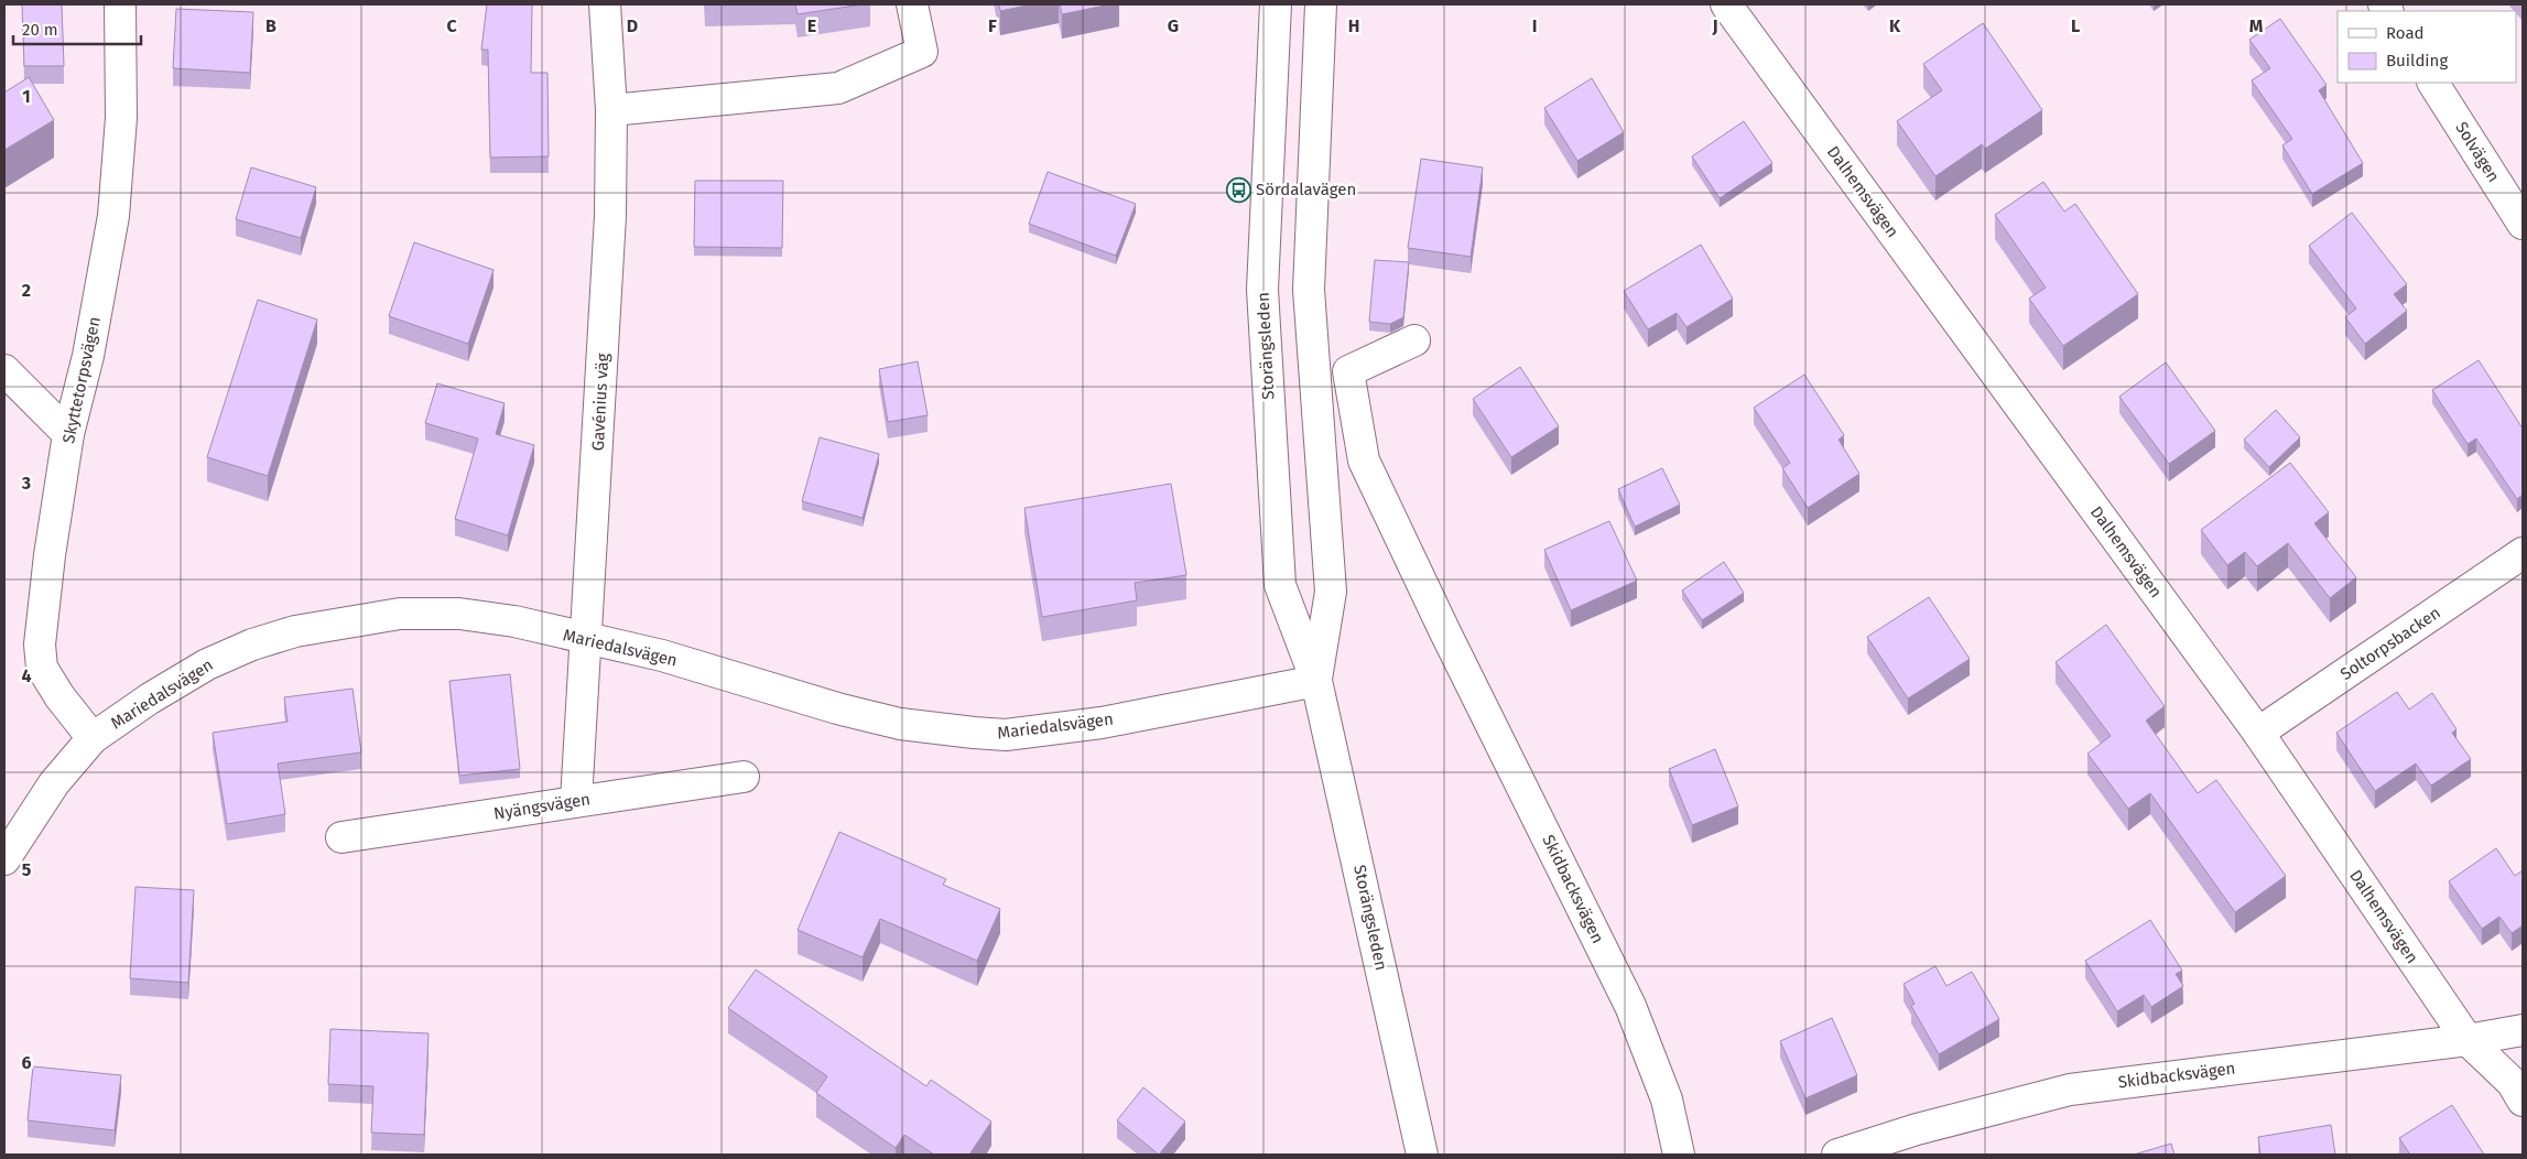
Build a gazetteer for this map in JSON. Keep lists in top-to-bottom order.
{
  "streets": {
    "street": [
      "Solvägen",
      "Dalhemsvägen",
      "Storängsleden",
      "Skyttetorpsvägen",
      "Gavénius väg",
      "Soltorpsbacken",
      "Mariedalsvägen",
      "Nyängsvägen",
      "Skidbacksvägen"
    ]
  },
  "crossings": [
    ["Dalhemsvägen", "Soltorpsbacken"],
    ["Dalhemsvägen", "Skidbacksvägen"],
    ["Storängsleden", "Mariedalsvägen"],
    ["Skyttetorpsvägen", "Mariedalsvägen"],
    ["Gavénius väg", "Mariedalsvägen"],
    ["Gavénius väg", "Nyängsvägen"]
  ],
  "places": {
    "bus stop": ["Sördalavägen"]
  },
  "legend": ["Road", "Building"],
  "scale_bar": "20 m",
  "grid": {
    "columns": [
      "B",
      "C",
      "D",
      "E",
      "F",
      "G",
      "H",
      "I",
      "J",
      "K",
      "L",
      "M"
    ],
    "rows": [
      "1",
      "2",
      "3",
      "4",
      "5",
      "6"
    ]
  }
}
